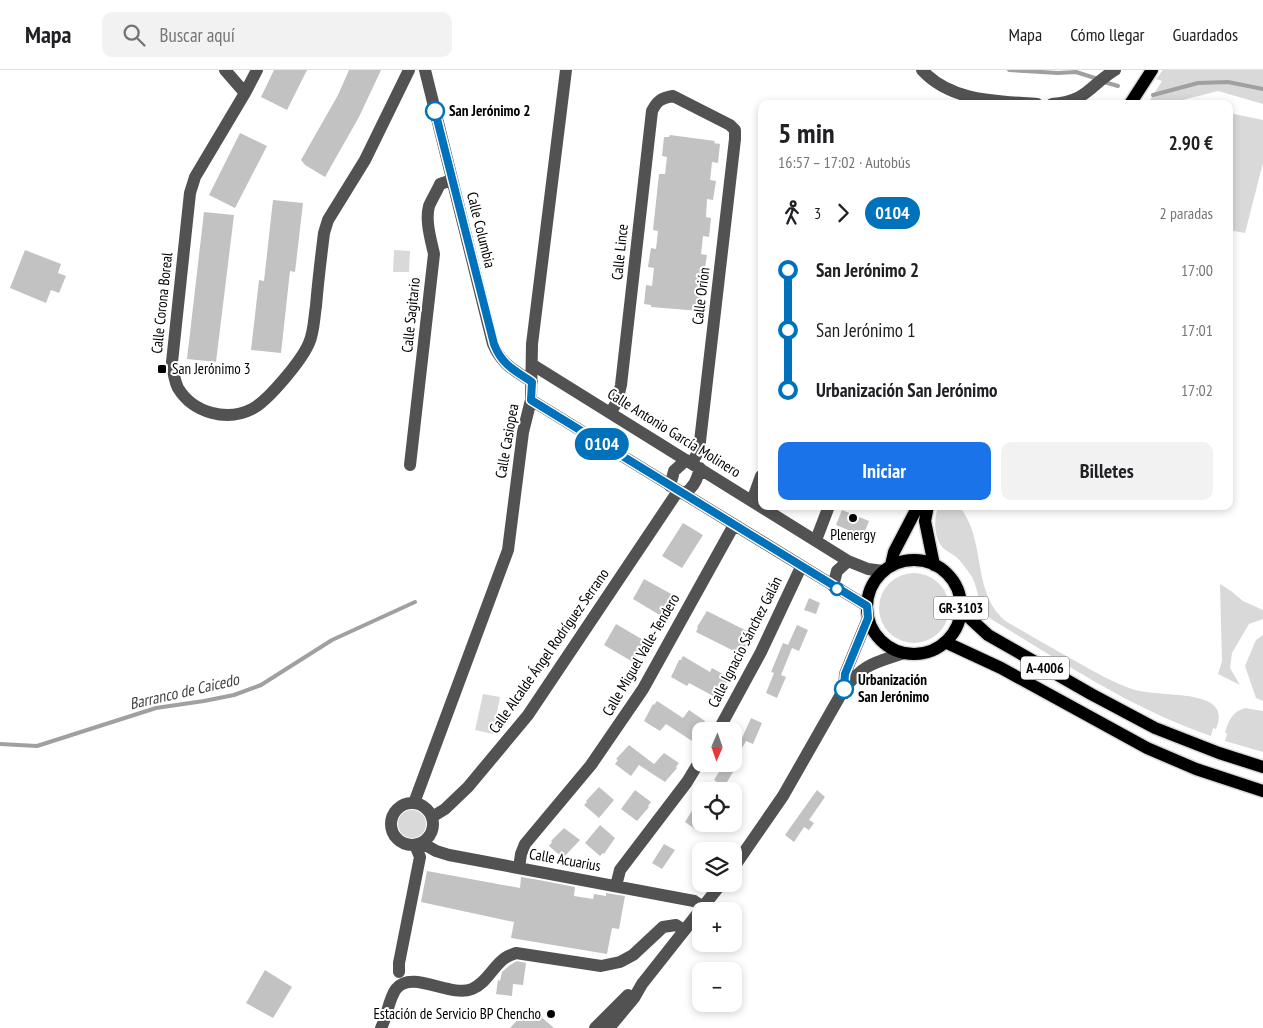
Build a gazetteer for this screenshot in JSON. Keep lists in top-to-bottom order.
{
  "streets": {
    "main road": ["GR-3103", "A-4006"],
    "street": [
      "Calle Columbia",
      "Calle Lince",
      "Calle Orión",
      "Calle Corona Boreal",
      "Calle Sagitario",
      "Calle Antonio García Molinero",
      "Calle Casiopea",
      "Calle Ignacio Sánchez Galán",
      "Calle Alcalde Ángel Rodríguez Serrano",
      "Calle Miguel Valle-Tendero",
      "Calle Acuarius"
    ]
  },
  "crossings": [
    ["Calle Columbia", "Calle Sagitario"],
    ["Calle Columbia", "Calle Casiopea"],
    ["Calle Lince", "Calle Orión"],
    ["Calle Lince", "Calle Antonio García Molinero"],
    ["Calle Orión", "Calle Antonio García Molinero"],
    ["Calle Antonio García Molinero", "Calle Casiopea"],
    ["Calle Antonio García Molinero", "GR-3103"],
    ["Calle Antonio García Molinero", "A-4006"],
    ["Calle Casiopea", "Calle Alcalde Ángel Rodríguez Serrano"],
    ["Calle Casiopea", "Calle Acuarius"],
    ["GR-3103", "A-4006"],
    ["Calle Alcalde Ángel Rodríguez Serrano", "Calle Acuarius"],
    ["Calle Miguel Valle-Tendero", "Calle Acuarius"]
  ],
  "water": ["Barranco de Caicedo"],
  "places": {
    "other": [
      "San Jerónimo 2",
      "Plenergy",
      "Urbanización San Jerónimo",
      "Estación de Servicio BP Chencho"
    ],
    "transit": ["San Jerónimo 3"]
  },
  "lines": ["bus line 0104"],
  "north": "bottom",
  "page": {
    "header": "Mapa",
    "search": "Buscar aquí",
    "nav": ["Mapa", "Cómo llegar", "Guardados"],
    "on_map": "0104",
    "heading": ["5 min", "16:57 – 17:02 · Autobús", "2.90 €"],
    "legs": ["3", "0104", "2 paradas"],
    "list": [
      {
        "name": "San Jerónimo 2",
        "value": "17:00"
      },
      {
        "name": "San Jerónimo 1",
        "value": "17:01"
      },
      {
        "name": "Urbanización San Jerónimo",
        "value": "17:02"
      }
    ],
    "buttons": ["Iniciar", "Billetes"],
    "map_buttons": ["+", "−"]
  }
}
